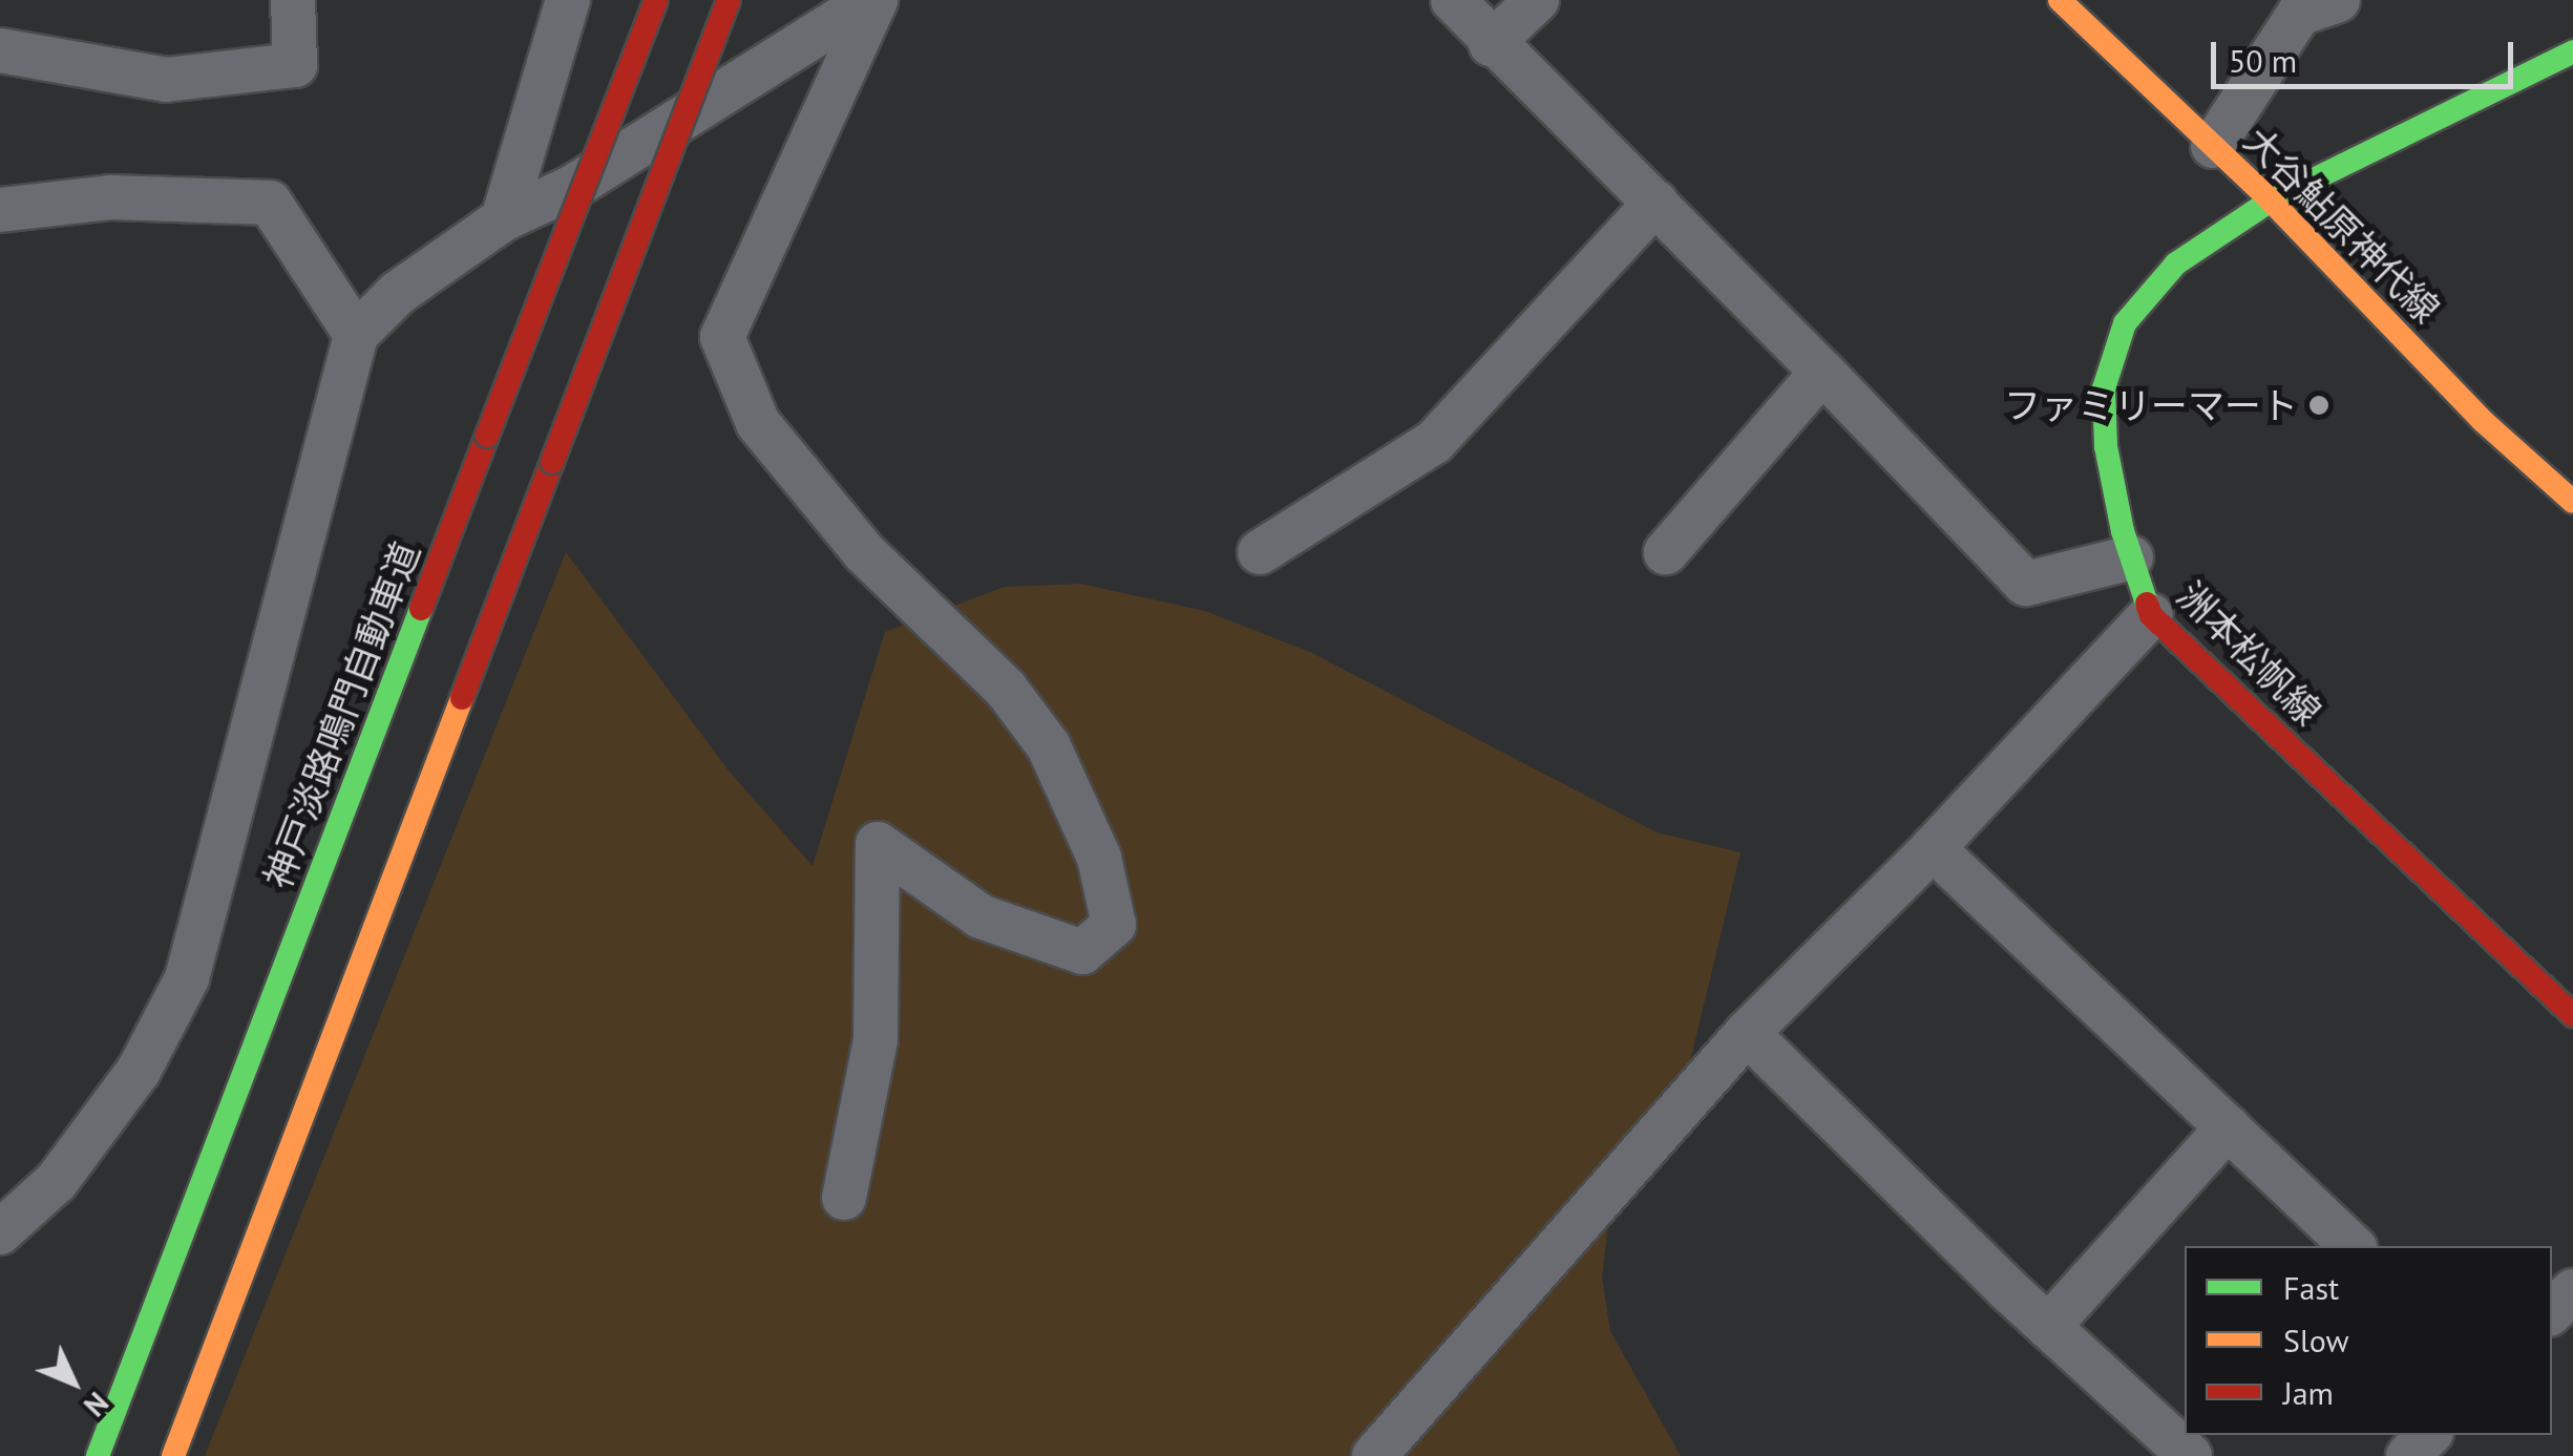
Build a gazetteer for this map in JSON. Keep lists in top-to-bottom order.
{
  "streets": {
    "main road": ["大谷鮎原神代線", "洲本松帆線", "神戸淡路鳴門自動車道"]
  },
  "crossings": [
    ["大谷鮎原神代線", "洲本松帆線"]
  ],
  "places": ["ファミリーマート"],
  "legend": ["Fast", "Slow", "Jam"],
  "scale_bar": "50 m",
  "north": "bottom right"
}
